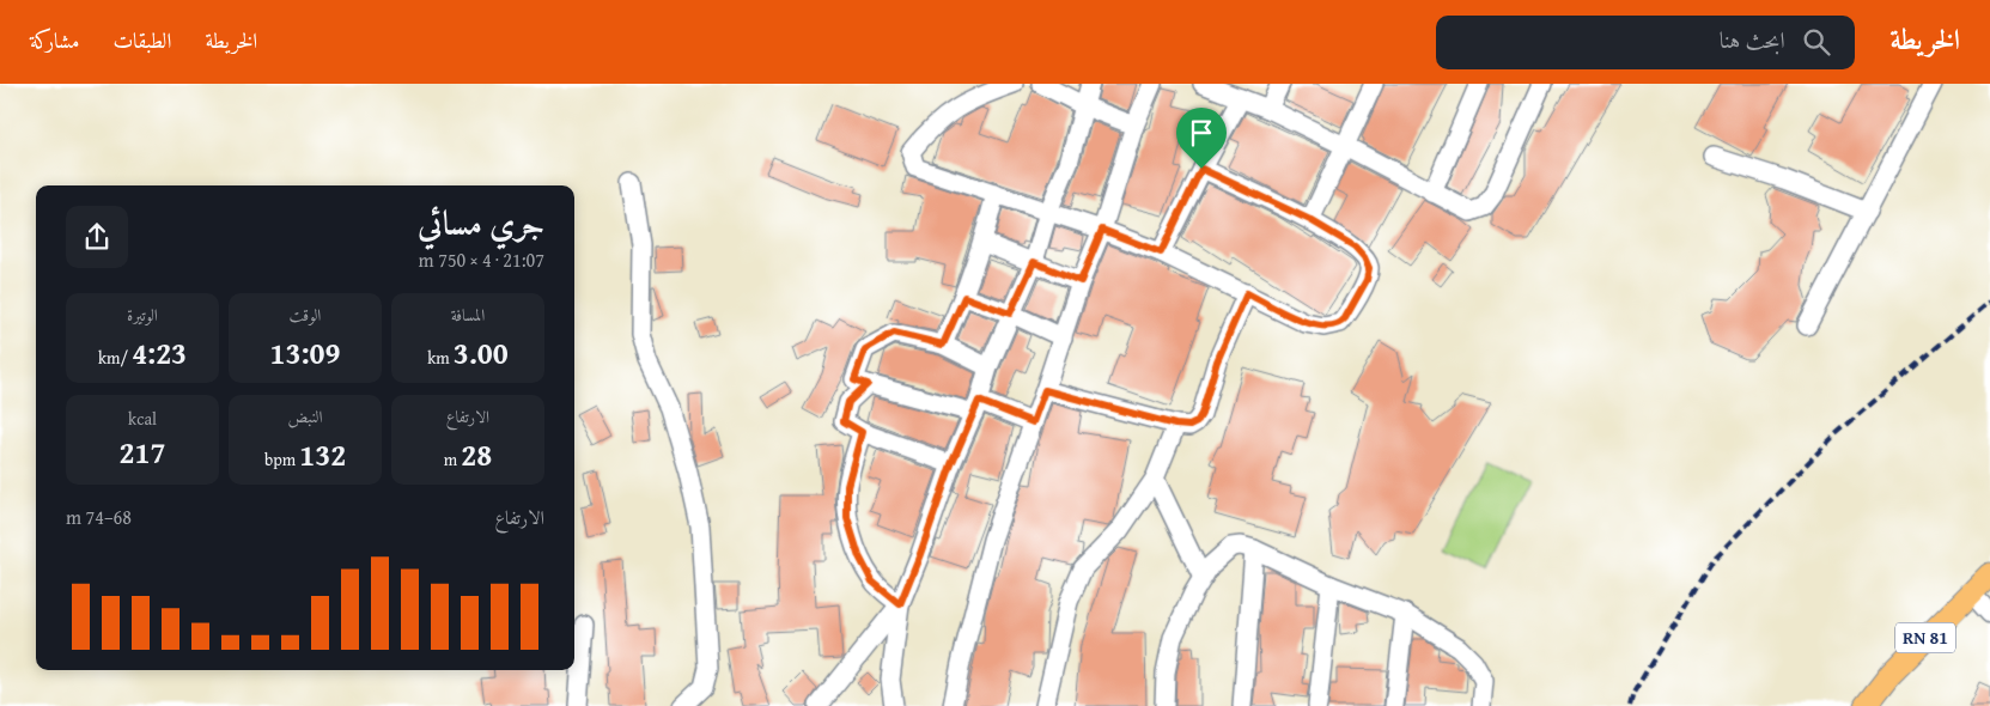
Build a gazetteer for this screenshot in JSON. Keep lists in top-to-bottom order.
{
  "streets": {
    "main road": ["RN 81"]
  },
  "page": {
    "header": "الخريطة",
    "search": "ابحث هنا",
    "nav": ["الخريطة", "الطبقات", "مشاركة"],
    "heading": ["جري مسائي", "21:07 · 4 × 750 m"],
    "stats": [
      ["المسافة", "3.00 km"],
      ["الوقت", "13:09"],
      ["الوتيرة", "4:23 /km"],
      ["الارتفاع", "28 m"],
      ["النبض", "132 bpm"],
      ["kcal", "217"]
    ],
    "chart": ["الارتفاع", "68–74 m"]
  }
}
